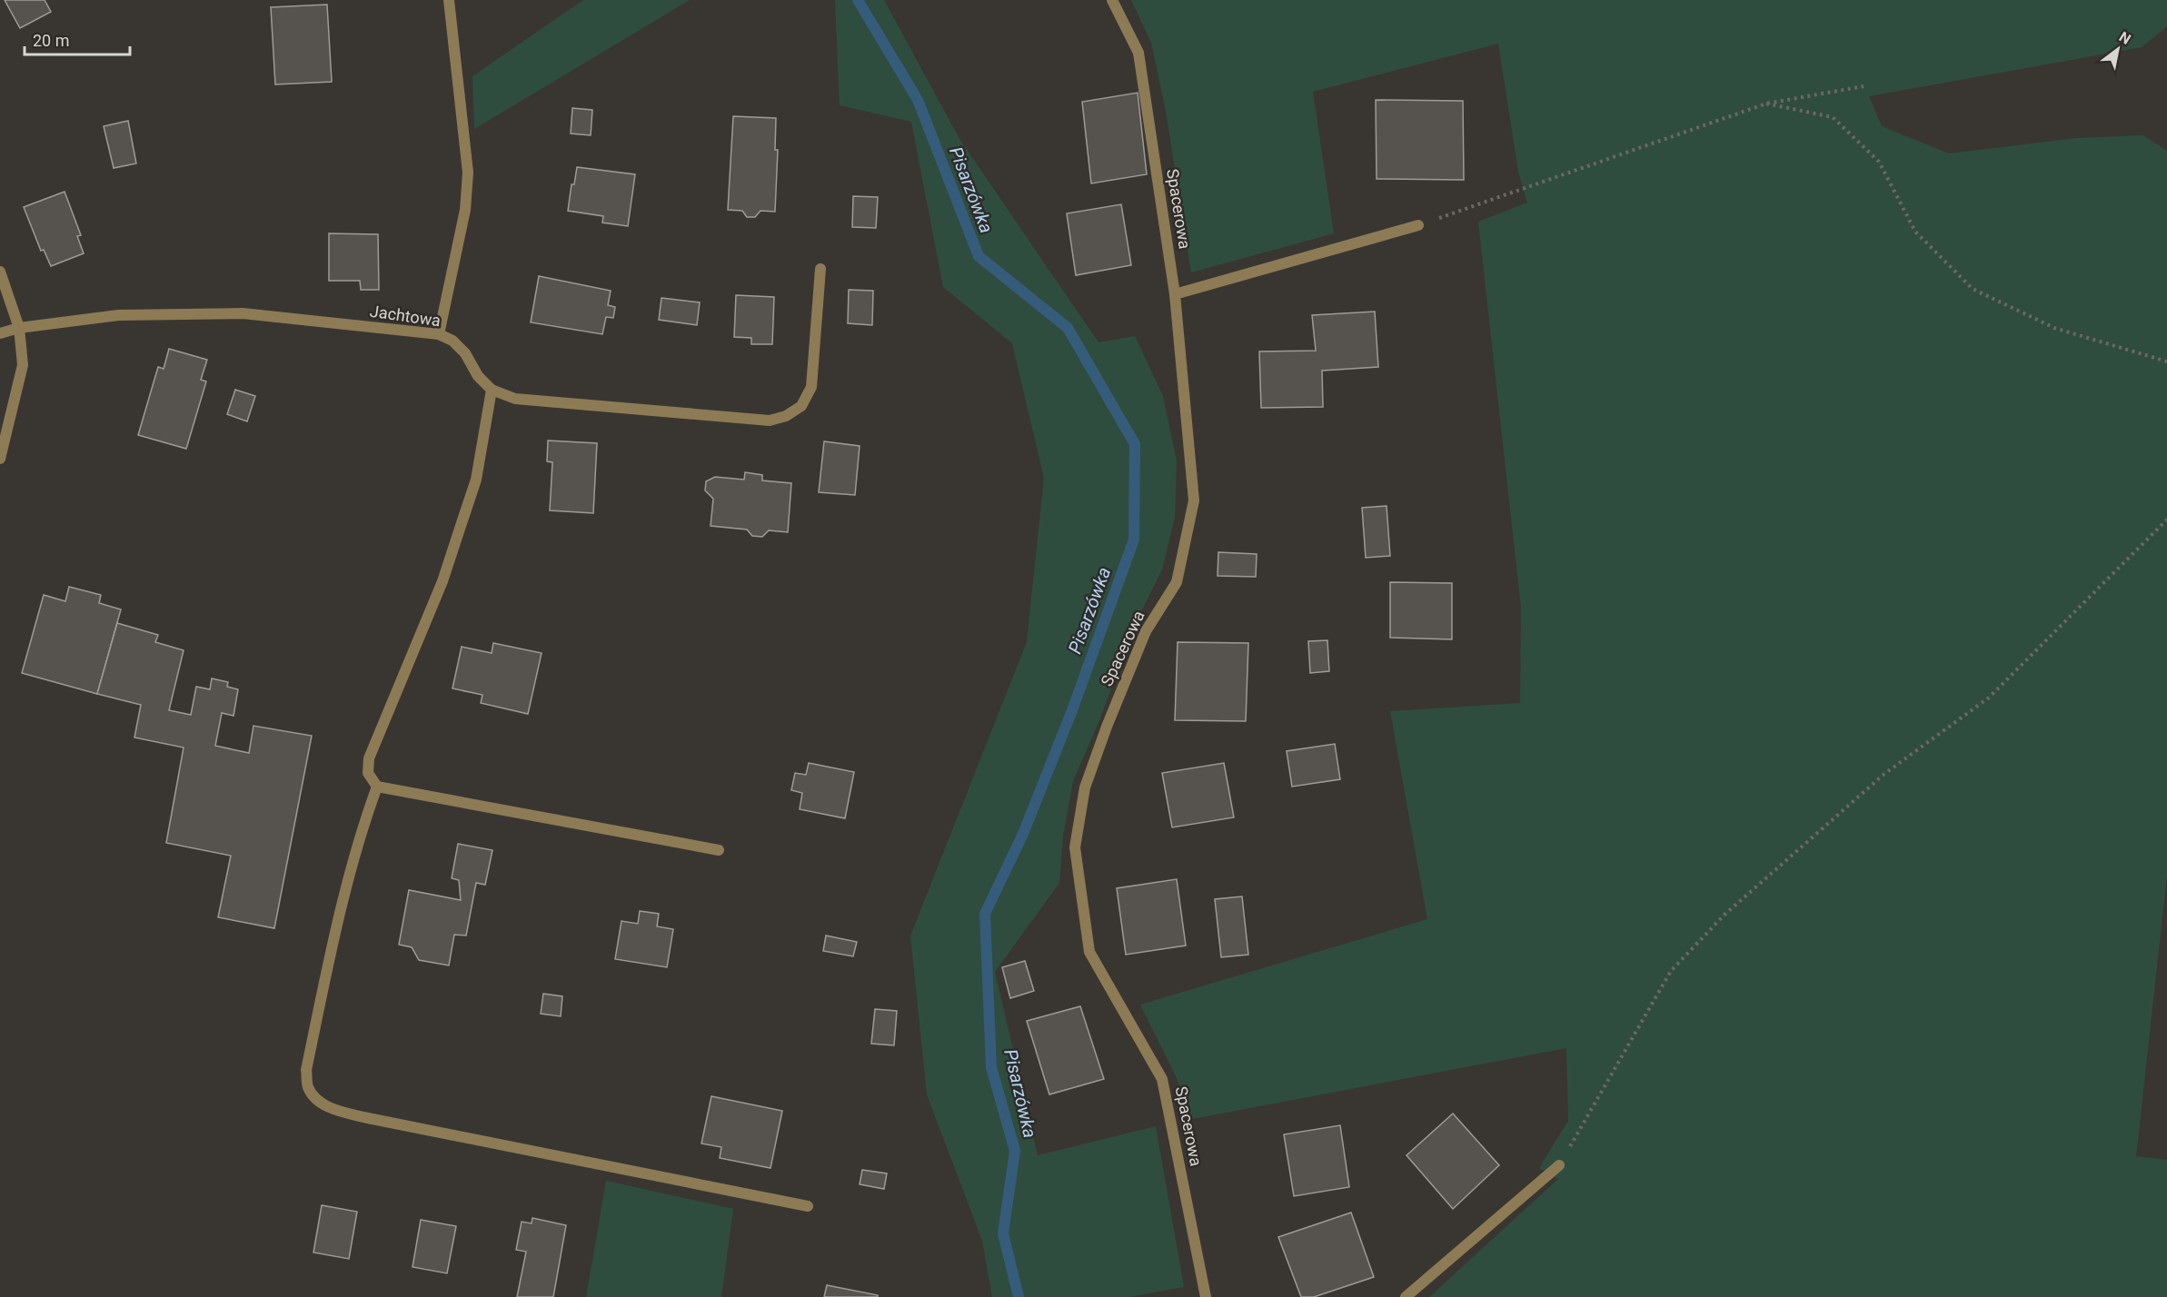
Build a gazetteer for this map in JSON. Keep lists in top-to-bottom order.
{
  "streets": {
    "street": ["Spacerowa", "Jachtowa"]
  },
  "water": ["Pisarzówka"],
  "scale_bar": "20 m",
  "north": "top right"
}
